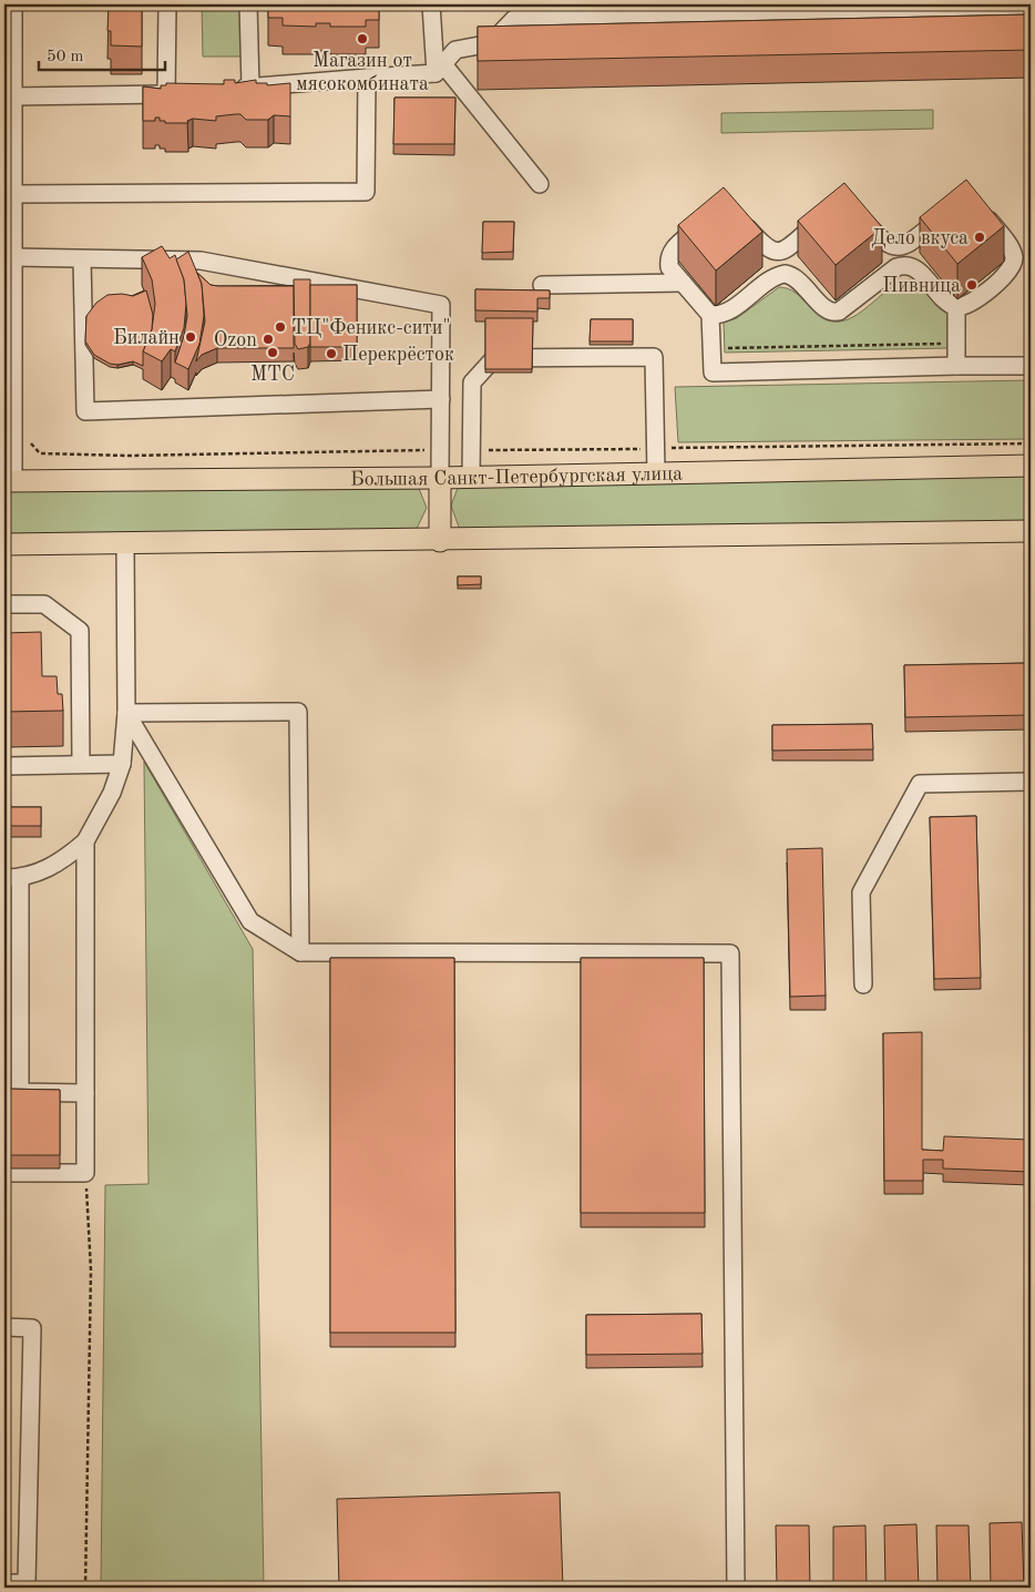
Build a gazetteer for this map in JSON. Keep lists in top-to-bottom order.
{
  "streets": {
    "main road": ["Большая Санкт-Петербургская улица"]
  },
  "places": [
    "Магазин от мясокомбината",
    "Дело вкуса",
    "Пивница",
    "ТЦ\"Феникс-сити\"",
    "Билайн",
    "Ozon",
    "МТС",
    "Перекрёсток"
  ],
  "scale_bar": "50 m"
}
